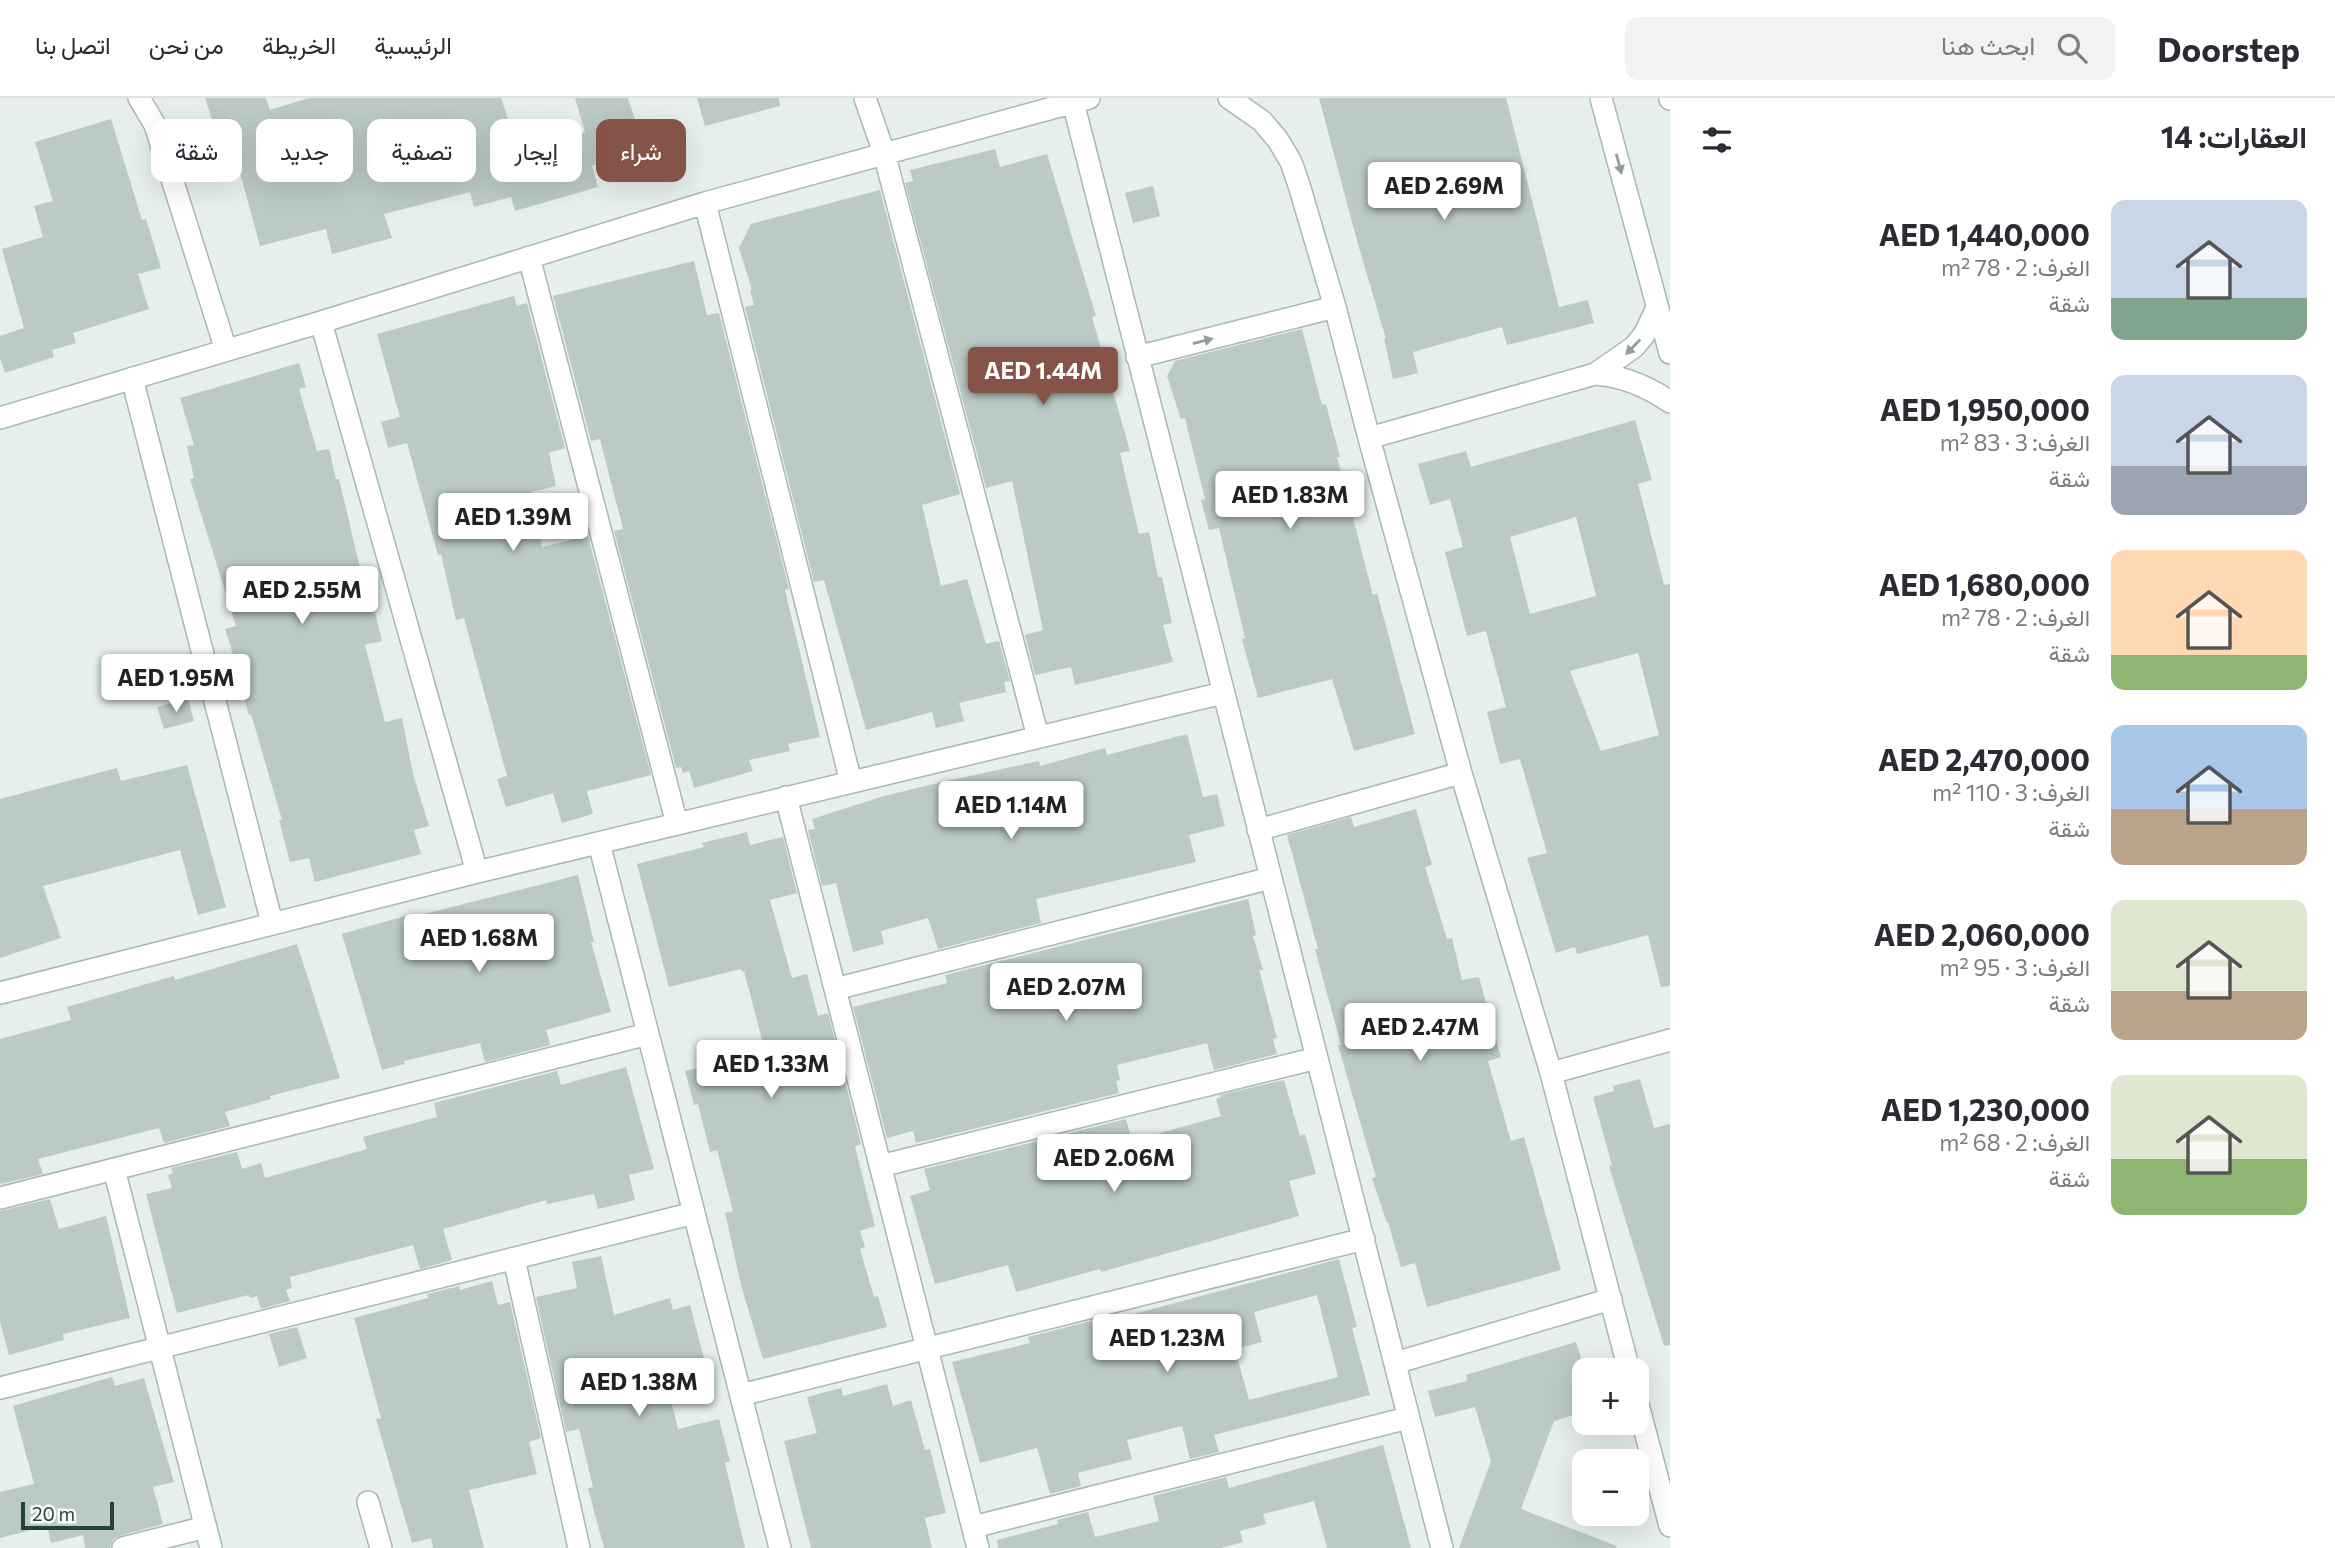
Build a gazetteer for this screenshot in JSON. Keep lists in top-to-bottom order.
{
  "scale_bar": "20 m",
  "page": {
    "header": "Doorstep",
    "search": "ابحث هنا",
    "nav": [
      "الرئيسية",
      "الخريطة",
      "من نحن",
      "اتصل بنا"
    ],
    "heading": "العقارات: 14",
    "chip": [
      "شراء",
      "إيجار",
      "تصفية",
      "جديد",
      "شقة"
    ],
    "price": [
      "AED 2.69M",
      "AED 1.44M",
      "AED 1.83M",
      "AED 1.39M",
      "AED 2.55M",
      "AED 1.95M",
      "AED 1.14M",
      "AED 1.68M",
      "AED 2.07M",
      "AED 2.47M",
      "AED 1.33M",
      "AED 2.06M",
      "AED 1.23M",
      "AED 1.38M"
    ],
    "list": [
      {
        "name": "AED 1,440,000",
        "note": "الغرف: 2 · 78 m² · شقة"
      },
      {
        "name": "AED 1,950,000",
        "note": "الغرف: 3 · 83 m² · شقة"
      },
      {
        "name": "AED 1,680,000",
        "note": "الغرف: 2 · 78 m² · شقة"
      },
      {
        "name": "AED 2,470,000",
        "note": "الغرف: 3 · 110 m² · شقة"
      },
      {
        "name": "AED 2,060,000",
        "note": "الغرف: 3 · 95 m² · شقة"
      },
      {
        "name": "AED 1,230,000",
        "note": "الغرف: 2 · 68 m² · شقة"
      }
    ],
    "map_buttons": ["+", "−"],
    "scale": "20 m"
  }
}
